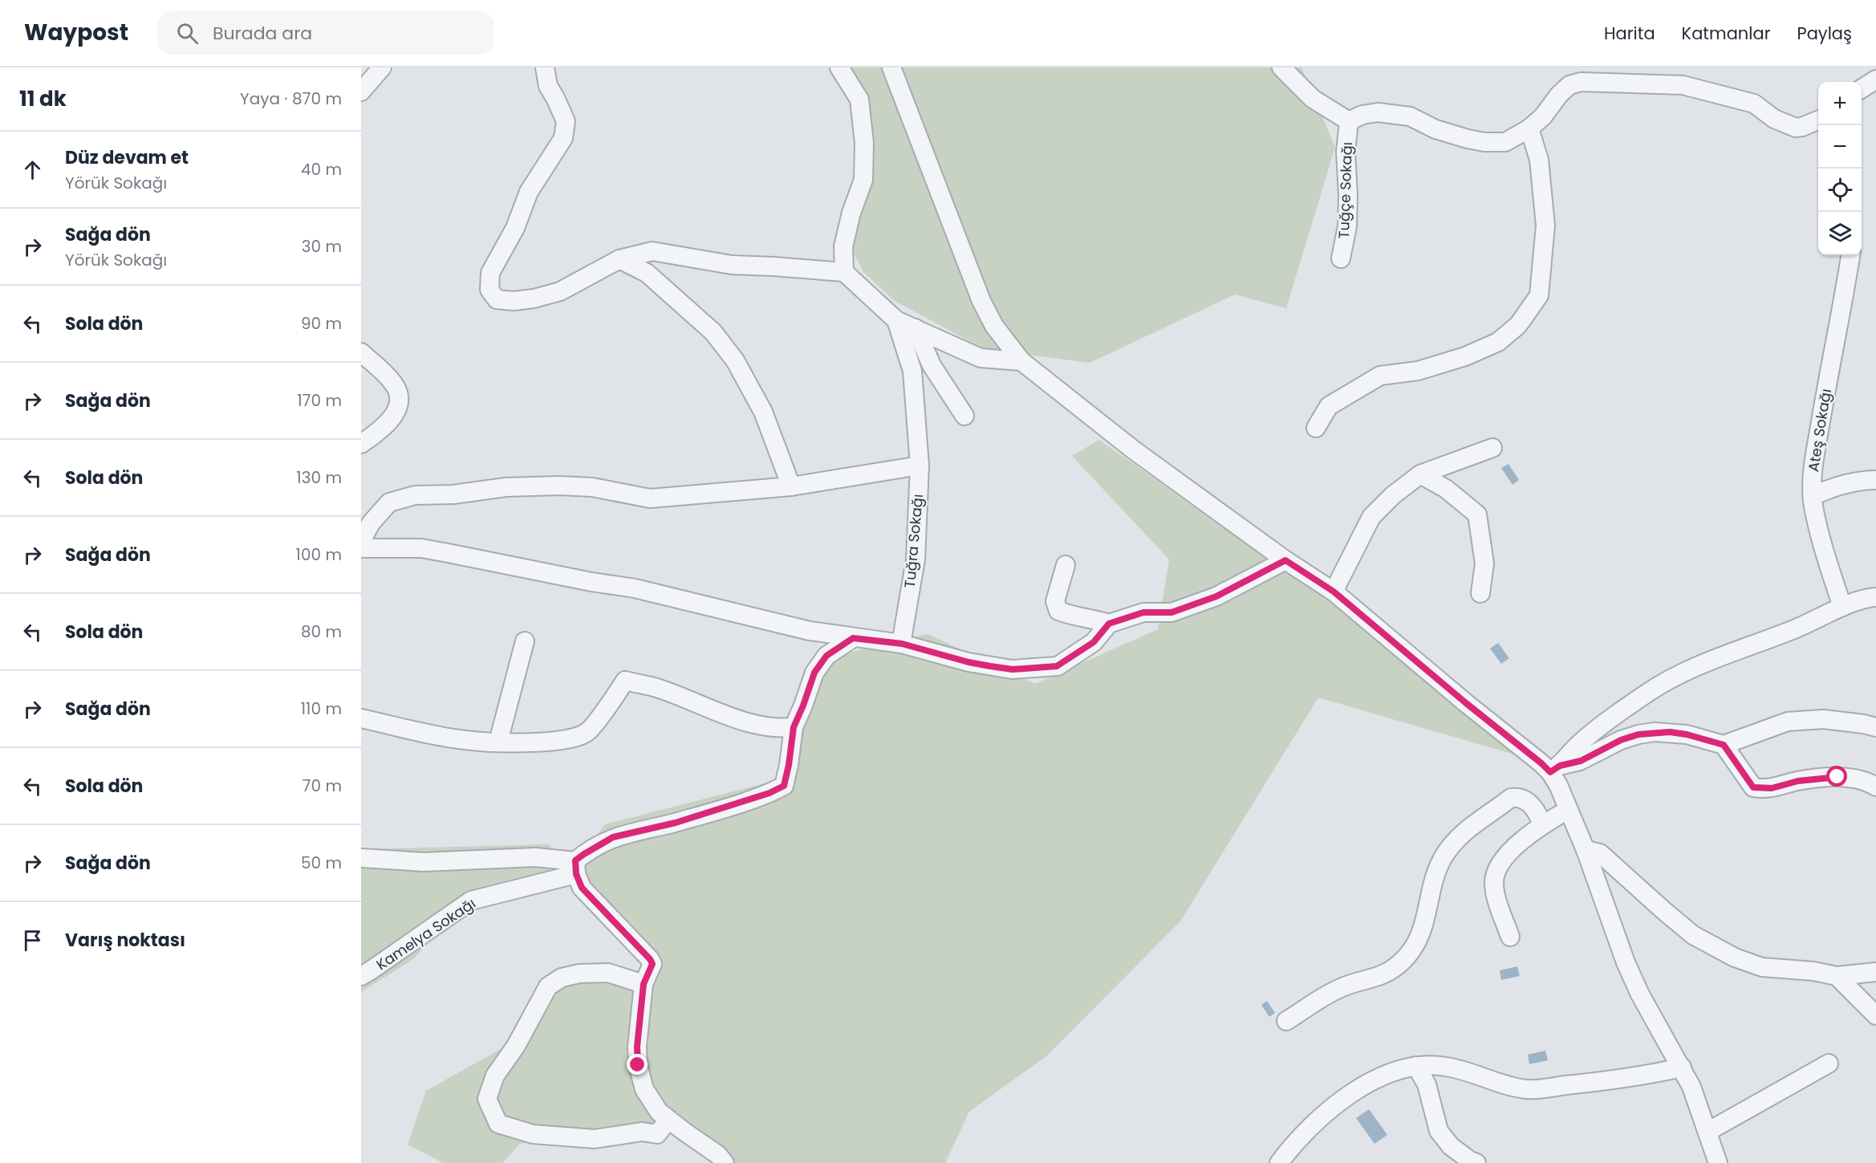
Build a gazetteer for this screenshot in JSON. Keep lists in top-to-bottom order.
{
  "streets": {
    "street": [
      "Tuğçe Sokağı",
      "Ateş Sokağı",
      "Tuğra Sokağı",
      "Kamelya Sokağı"
    ]
  },
  "page": {
    "header": "Waypost",
    "search": "Burada ara",
    "nav": ["Harita", "Katmanlar", "Paylaş"],
    "heading": ["11 dk", "Yaya · 870 m"],
    "map_buttons": ["+", "−"],
    "list": [
      ["Düz devam et", "Yörük Sokağı", "40 m"],
      ["Sağa dön", "Yörük Sokağı", "30 m"],
      ["Sola dön", "90 m"],
      ["Sağa dön", "170 m"],
      ["Sola dön", "130 m"],
      ["Sağa dön", "100 m"],
      ["Sola dön", "80 m"],
      ["Sağa dön", "110 m"],
      ["Sola dön", "70 m"],
      ["Sağa dön", "50 m"],
      "Varış noktası"
    ]
  }
}
